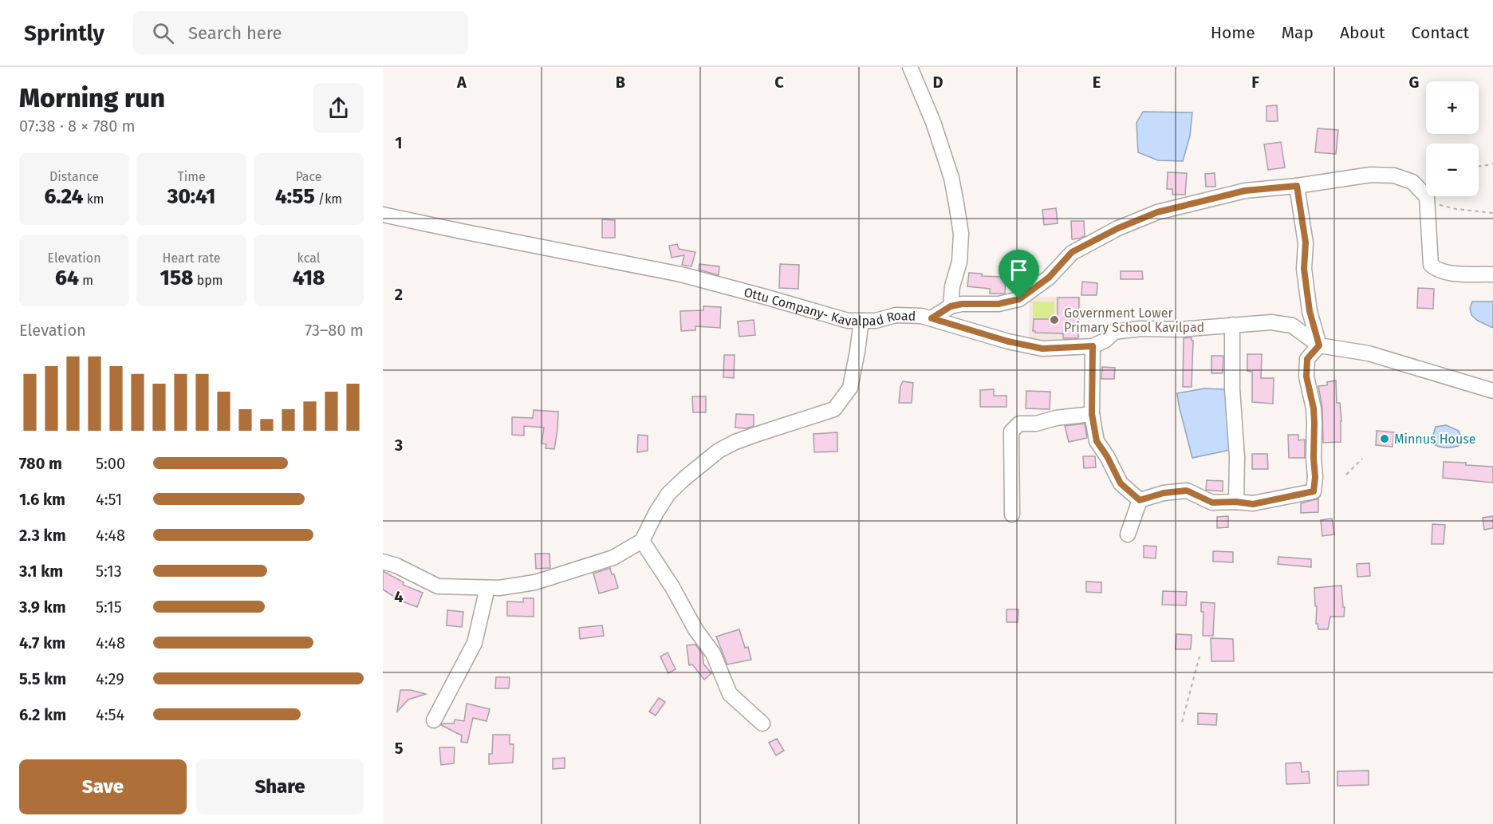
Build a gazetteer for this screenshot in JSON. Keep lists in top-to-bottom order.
{
  "streets": {
    "street": ["Ottu Company- Kavalpad Road"]
  },
  "places": ["Government Lower Primary School Kavilpad", "Minnus House"],
  "page": {
    "header": "Sprintly",
    "search": "Search here",
    "nav": [
      "Home",
      "Map",
      "About",
      "Contact"
    ],
    "heading": ["Morning run", "07:38 · 8 × 780 m"],
    "map_buttons": ["+", "−"],
    "stats": [
      ["Distance", "6.24 km"],
      ["Time", "30:41"],
      ["Pace", "4:55 /km"],
      ["Elevation", "64 m"],
      ["Heart rate", "158 bpm"],
      ["kcal", "418"]
    ],
    "chart": ["Elevation", "73–80 m"],
    "list": [
      {
        "name": "780 m",
        "note": "5:00"
      },
      {
        "name": "1.6 km",
        "note": "4:51"
      },
      {
        "name": "2.3 km",
        "note": "4:48"
      },
      {
        "name": "3.1 km",
        "note": "5:13"
      },
      {
        "name": "3.9 km",
        "note": "5:15"
      },
      {
        "name": "4.7 km",
        "note": "4:48"
      },
      {
        "name": "5.5 km",
        "note": "4:29"
      },
      {
        "name": "6.2 km",
        "note": "4:54"
      }
    ],
    "buttons": ["Save", "Share"]
  },
  "grid": {
    "columns": [
      "A",
      "B",
      "C",
      "D",
      "E",
      "F",
      "G"
    ],
    "rows": [
      "1",
      "2",
      "3",
      "4",
      "5"
    ]
  }
}
